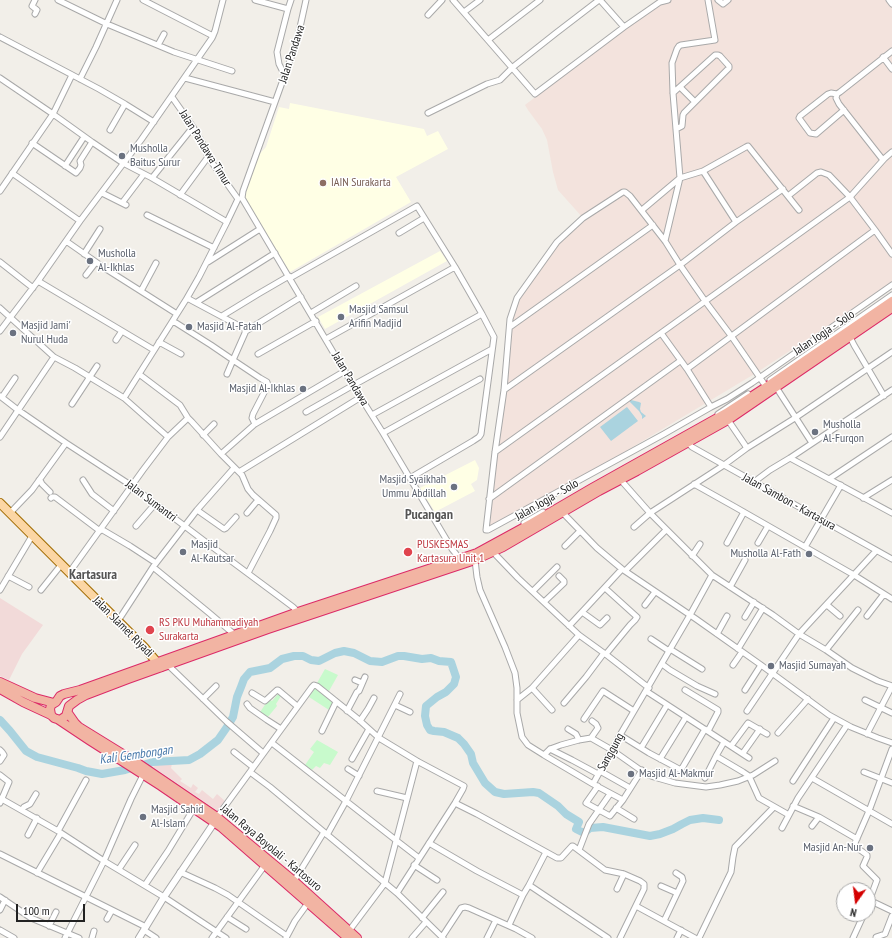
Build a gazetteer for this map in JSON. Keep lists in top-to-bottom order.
{
  "streets": {
    "highway": ["Jalan Jogja - Solo", "Jalan Raya Boyolali - Kartosuro"],
    "main road": ["Jalan Slamet Riyadi"],
    "street": [
      "Jalan Pandawa",
      "Jalan Pandawa Timur",
      "Jalan Sumantri",
      "Jalan Sambon - Kartasura",
      "Sanggung"
    ]
  },
  "crossings": [
    ["Jalan Pandawa", "Jalan Pandawa Timur"],
    ["Jalan Pandawa", "Jalan Jogja - Solo"],
    ["Jalan Jogja - Solo", "Jalan Sumantri"],
    ["Jalan Jogja - Solo", "Jalan Sambon - Kartasura"]
  ],
  "districts": ["Pucangan", "Kartasura"],
  "water": ["Kali Gembongan"],
  "places": [
    "Musholla Baitus Surur",
    "IAIN Surakarta",
    "Musholla Al-Ikhlas",
    "Masjid Samsul Arifin Madjid",
    "Masjid Al-Fatah",
    "Masjid Jami' Nurul Huda",
    "Masjid Al-Ikhlas",
    "Musholla Al-Furqon",
    "Masjid Syaikhah Ummu Abdillah",
    "Masjid Al-Kautsar",
    "PUSKESMAS Kartasura Unit 1",
    "Musholla Al-Fath",
    "RS PKU Muhammadiyah Surakarta",
    "Masjid Sumayah",
    "Masjid Al-Makmur",
    "Masjid Sahid Al-Islam",
    "Masjid An-Nur"
  ],
  "scale_bar": "100 m",
  "north": "bottom"
}
